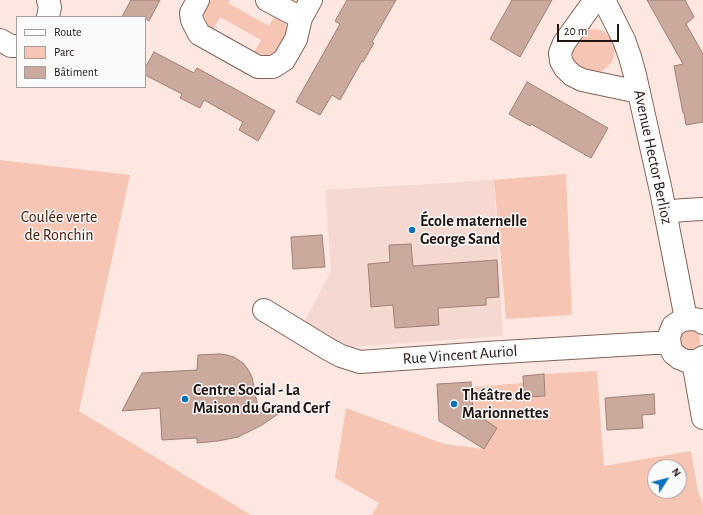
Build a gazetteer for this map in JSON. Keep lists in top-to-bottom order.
{
  "streets": {
    "street": ["Avenue Hector Berlioz", "Rue Vincent Auriol"]
  },
  "parks": ["Coulée verte de Ronchin"],
  "places": ["École maternelle George Sand", "Centre Social - La Maison du Grand Cerf", "Théâtre de Marionnettes"],
  "legend": ["Route", "Parc", "Bâtiment"],
  "scale_bar": "20 m",
  "north": "top right"
}
